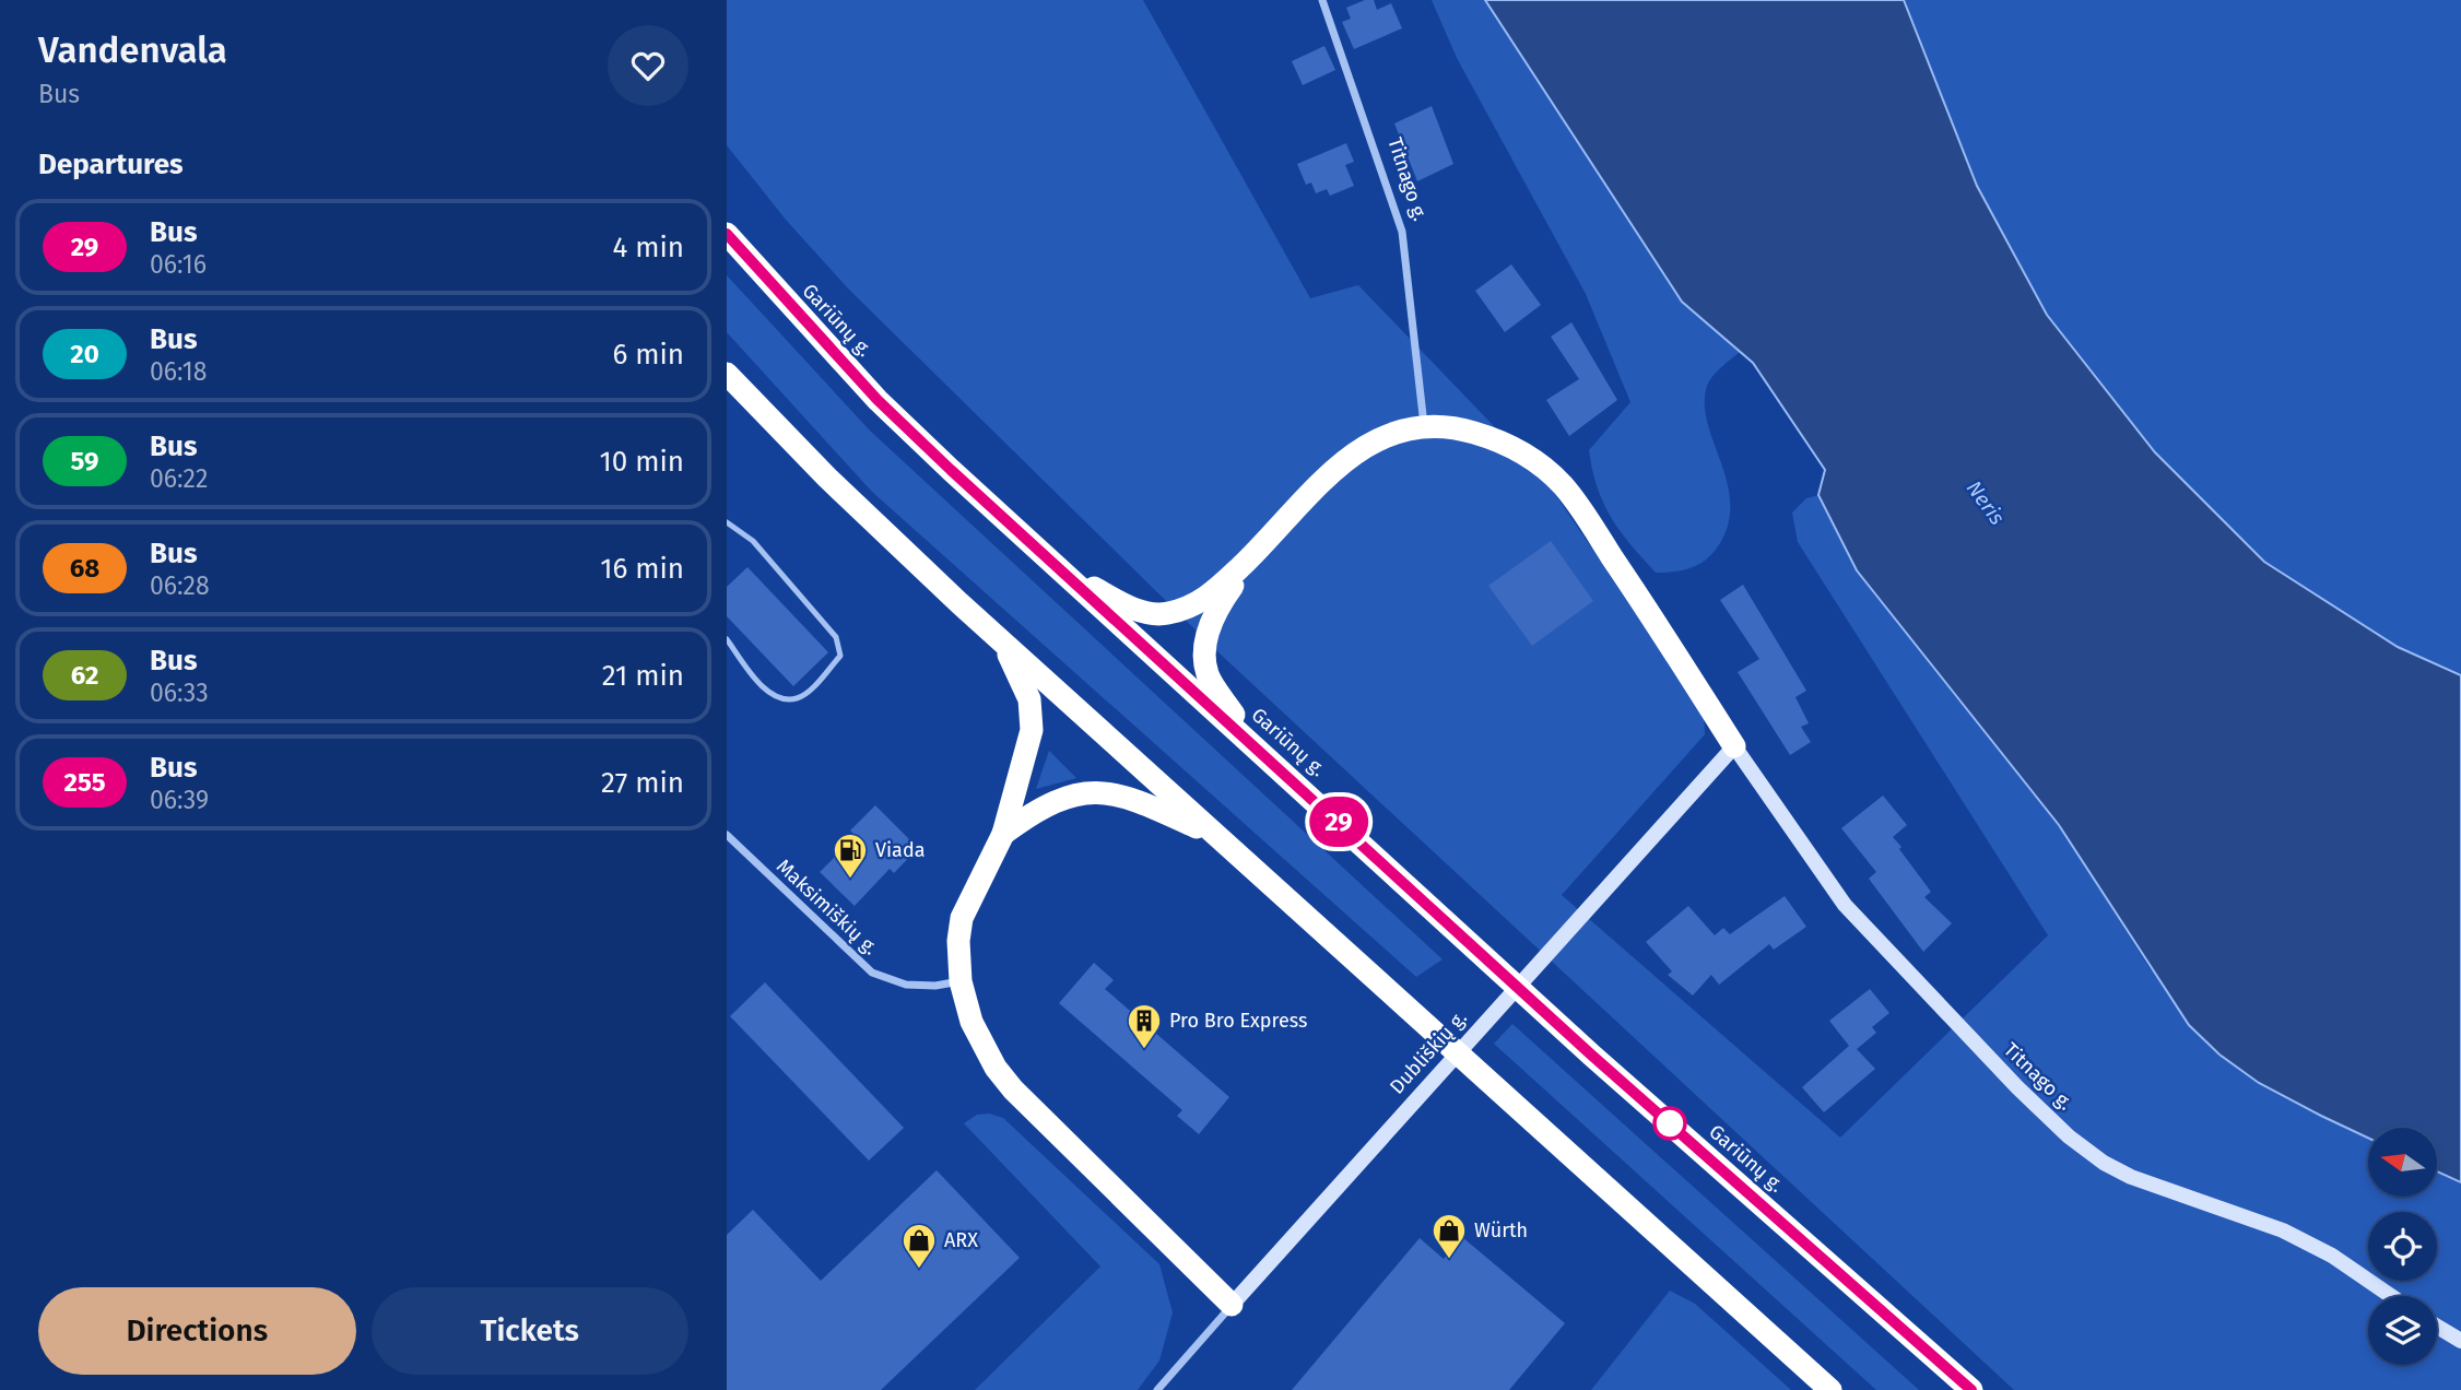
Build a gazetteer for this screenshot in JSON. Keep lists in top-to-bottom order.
{
  "streets": {
    "highway": ["Gariūnų g."],
    "street": ["Titnago g.", "Maksimiškių g.", "Dubliškių g."]
  },
  "crossings": [
    ["Titnago g.", "Dubliškių g."]
  ],
  "water": ["Neris"],
  "places": {
    "fuel station": ["Viada"],
    "building": ["Pro Bro Express"],
    "shop": ["Würth", "ARX"]
  },
  "lines": ["bus line 29"],
  "north": "left",
  "page": {
    "heading": [
      ["Vandenvala", "Bus"],
      "Departures"
    ],
    "on_map": "29",
    "list": [
      {
        "mark": "29",
        "name": "Bus",
        "note": "06:16",
        "value": "4 min"
      },
      {
        "mark": "20",
        "name": "Bus",
        "note": "06:18",
        "value": "6 min"
      },
      {
        "mark": "59",
        "name": "Bus",
        "note": "06:22",
        "value": "10 min"
      },
      {
        "mark": "68",
        "name": "Bus",
        "note": "06:28",
        "value": "16 min"
      },
      {
        "mark": "62",
        "name": "Bus",
        "note": "06:33",
        "value": "21 min"
      },
      {
        "mark": "255",
        "name": "Bus",
        "note": "06:39",
        "value": "27 min"
      }
    ],
    "buttons": ["Directions", "Tickets"]
  }
}
